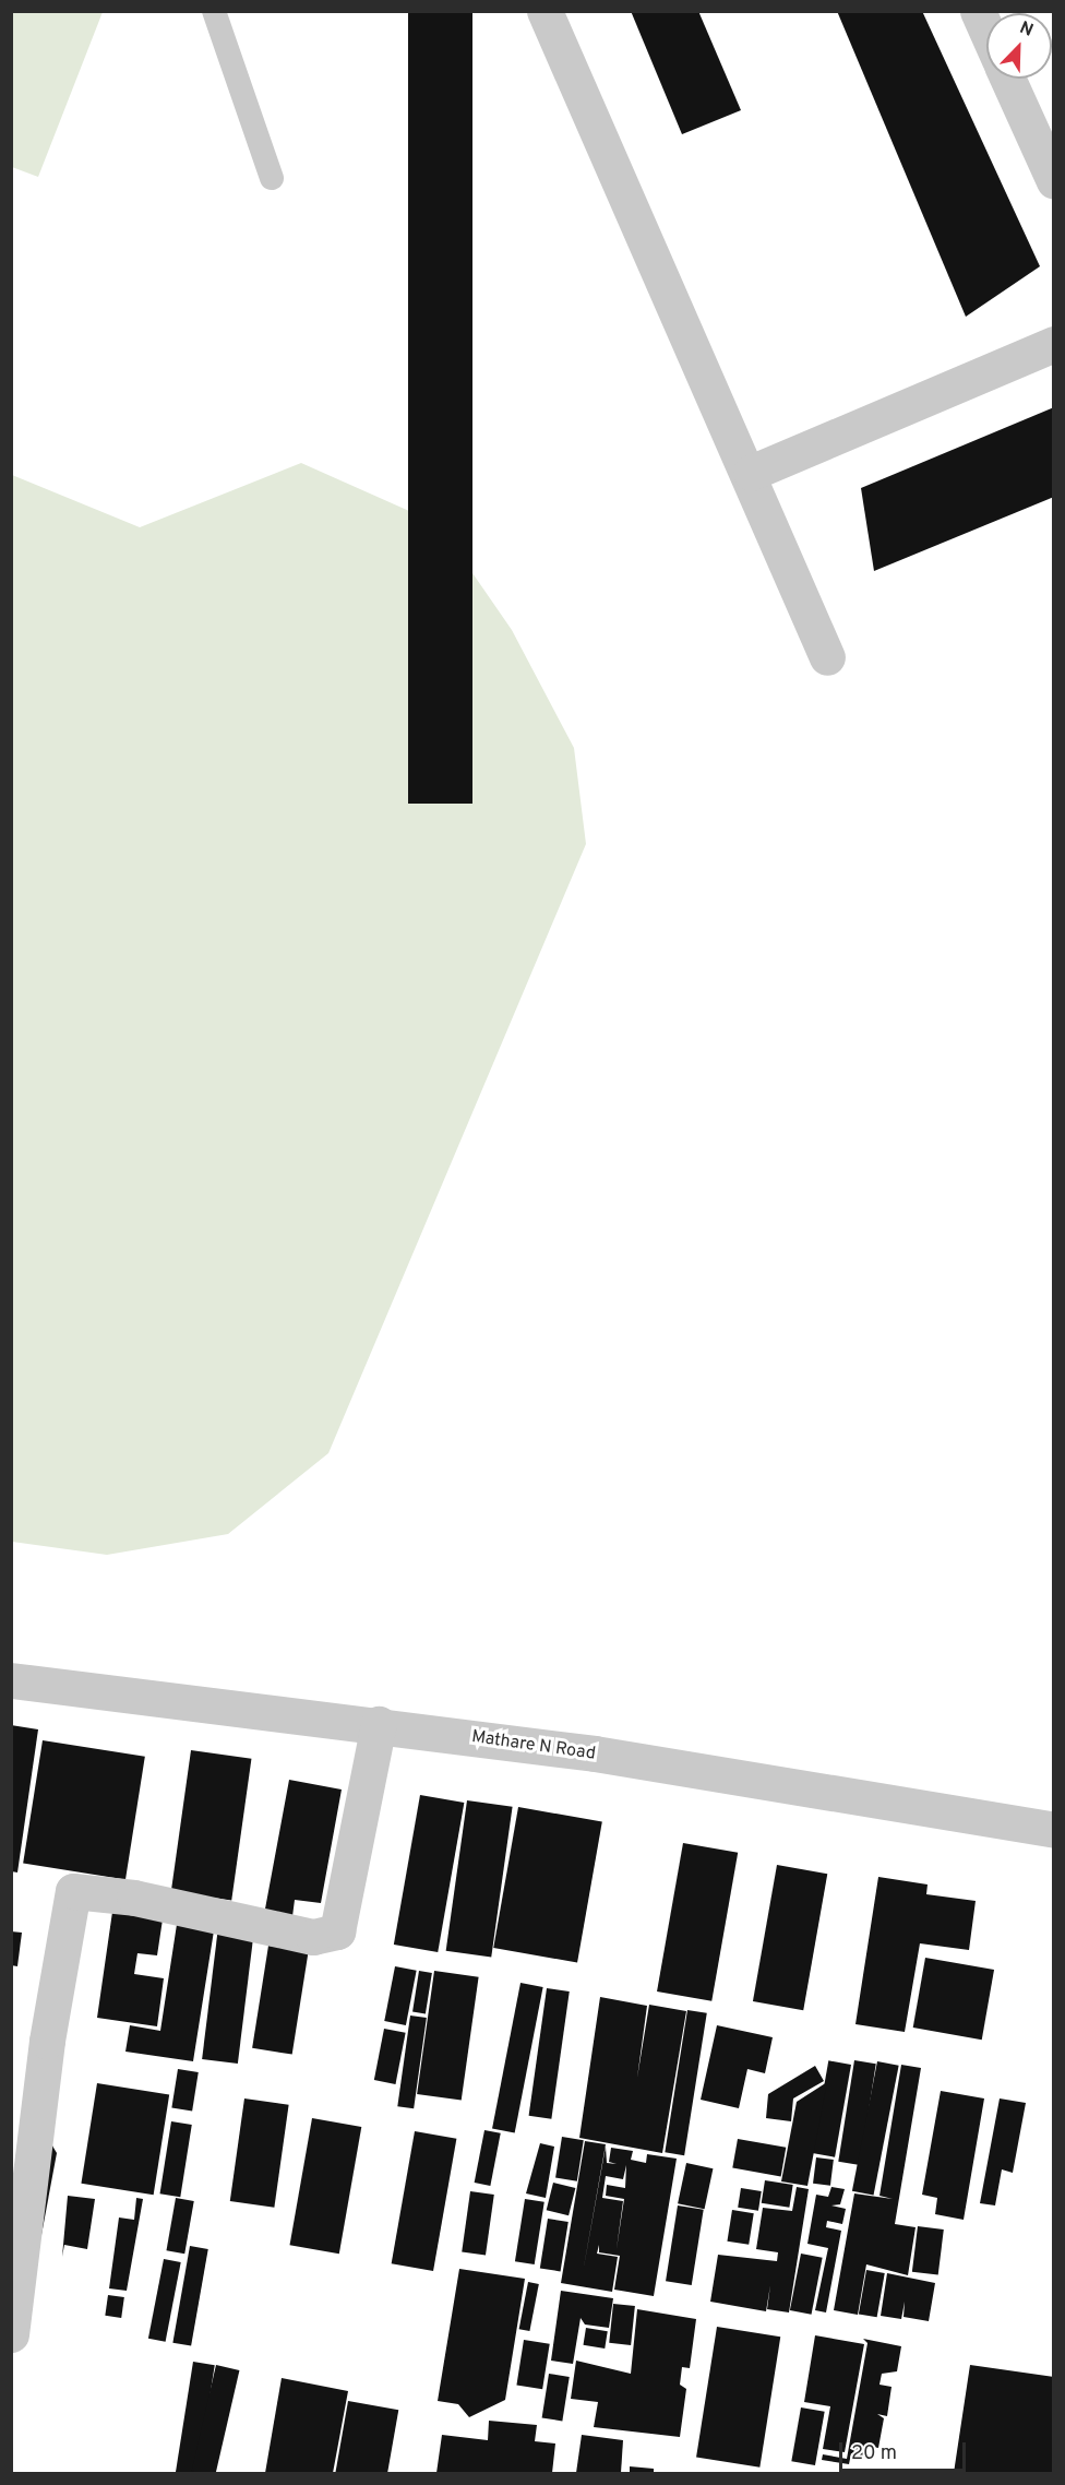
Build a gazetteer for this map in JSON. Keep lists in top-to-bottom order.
{
  "streets": {
    "street": ["Mathare N Road"]
  },
  "scale_bar": "20 m",
  "north": "top right"
}
